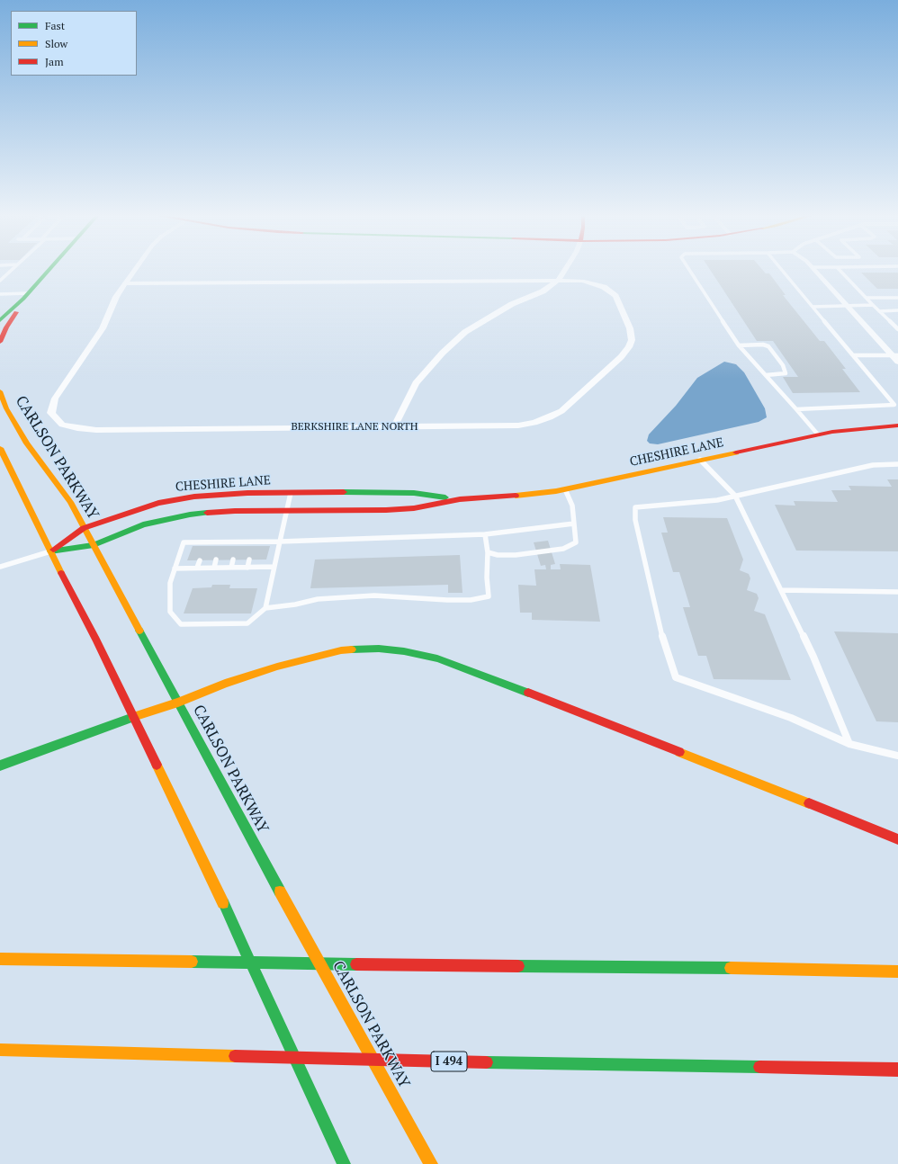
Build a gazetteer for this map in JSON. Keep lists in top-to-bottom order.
{
  "streets": {
    "main road": ["CHESHIRE LANE", "CARLSON PARKWAY", "I 494"],
    "street": ["BERKSHIRE LANE NORTH"]
  },
  "crossings": [
    ["CHESHIRE LANE", "CARLSON PARKWAY"]
  ],
  "legend": ["Fast", "Slow", "Jam"]
}
